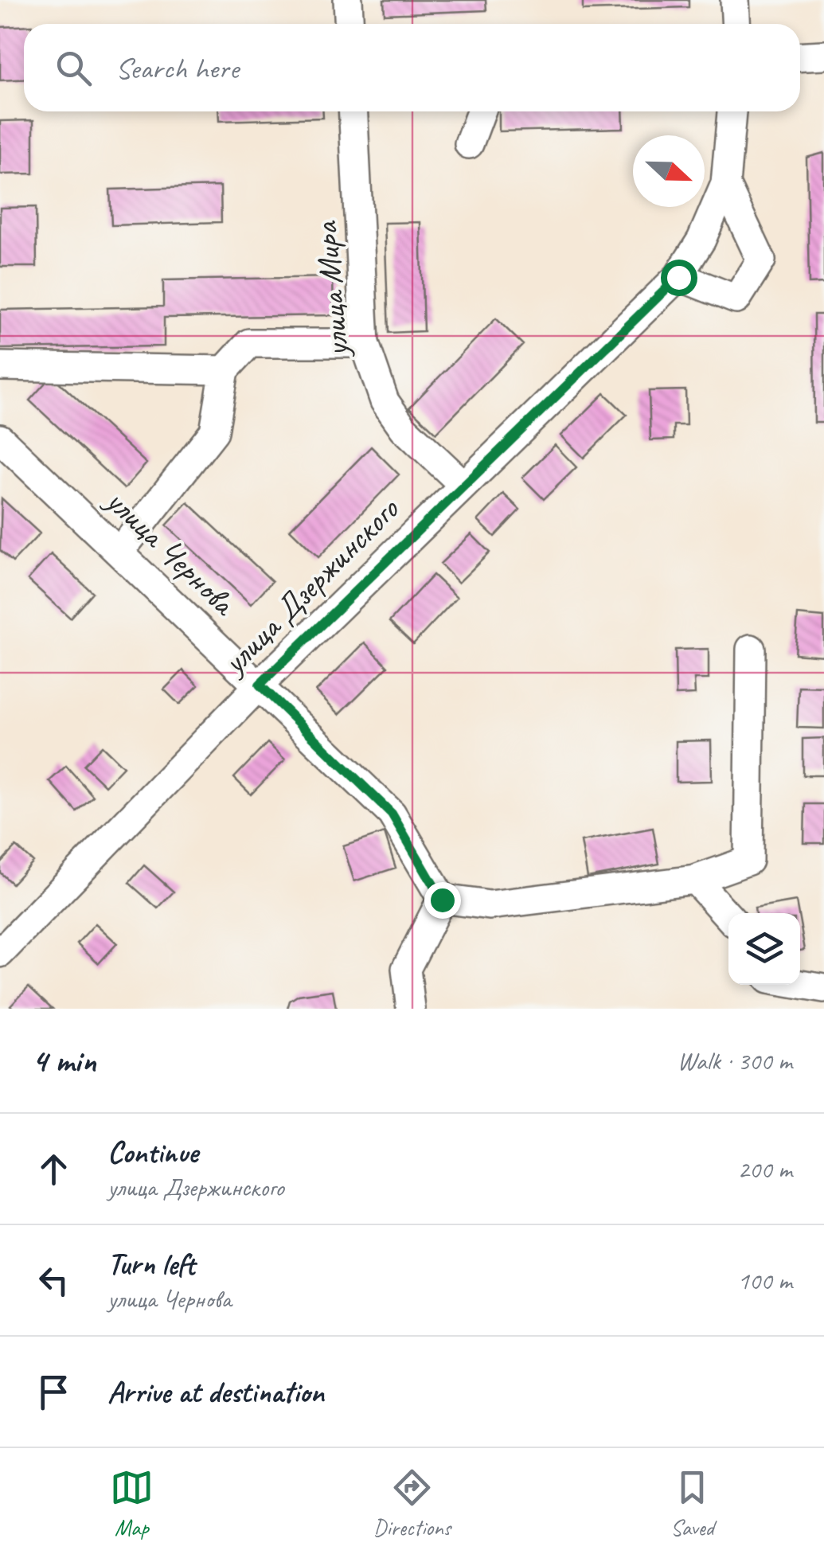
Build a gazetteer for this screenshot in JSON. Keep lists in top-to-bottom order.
{
  "streets": {
    "street": ["улица Мира", "улица Чернова", "улица Дзержинского"]
  },
  "crossings": [
    ["улица Мира", "улица Дзержинского"],
    ["улица Чернова", "улица Дзержинского"]
  ],
  "north": "right",
  "page": {
    "search": "Search here",
    "heading": ["4 min", "Walk · 300 m"],
    "list": [
      ["Continue", "улица Дзержинского", "200 m"],
      ["Turn left", "улица Чернова", "100 m"],
      "Arrive at destination"
    ],
    "nav": ["Map", "Directions", "Saved"]
  }
}
